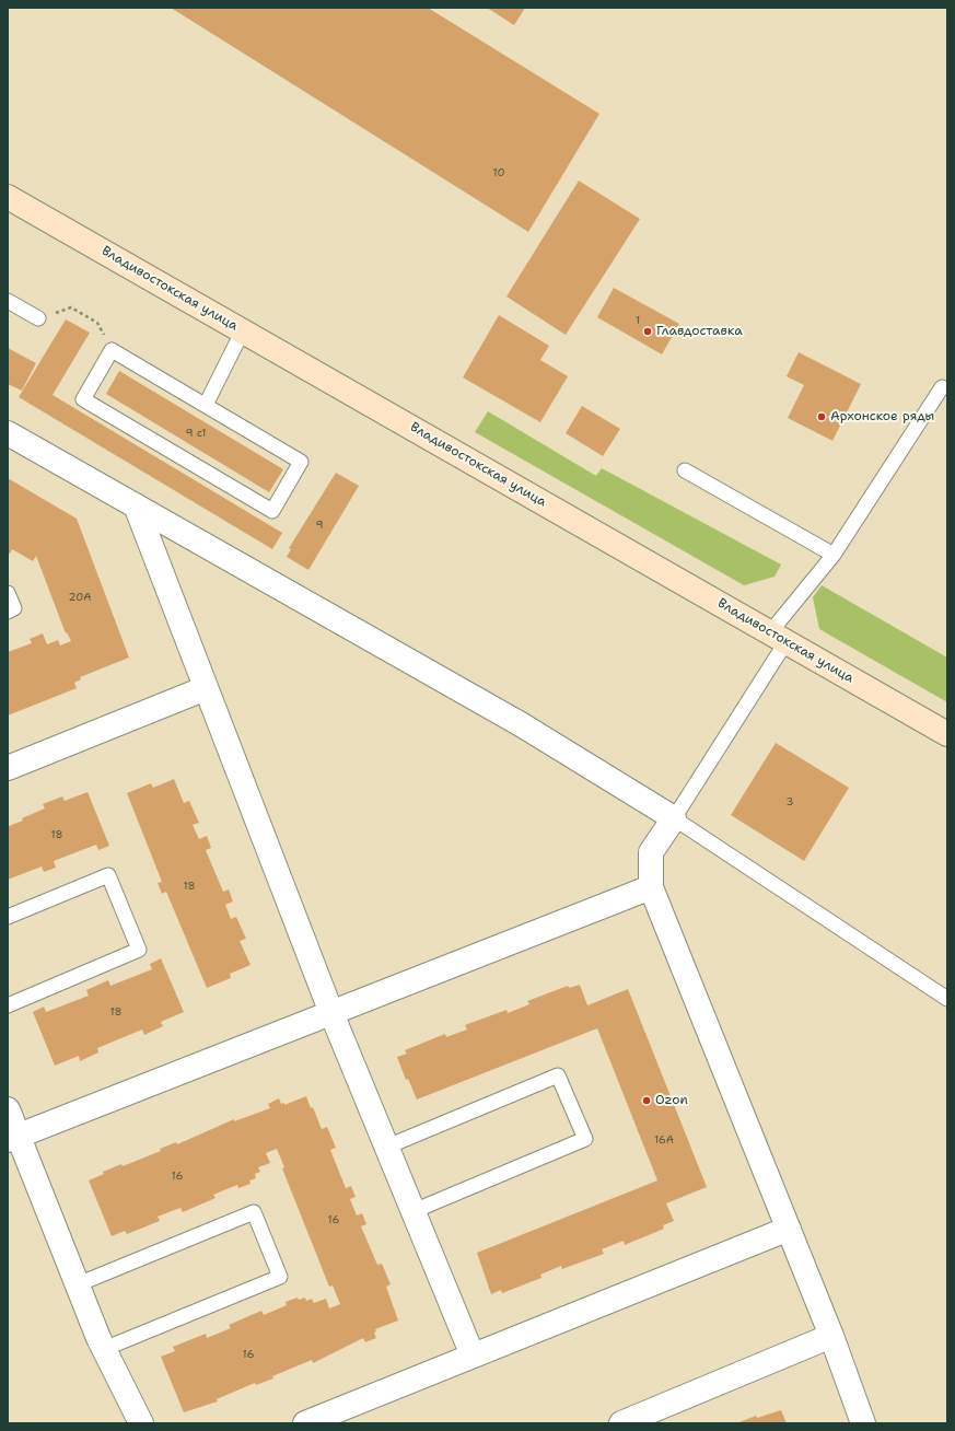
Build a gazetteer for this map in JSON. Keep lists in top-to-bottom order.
{
  "streets": {
    "main road": ["Владивостокская улица"]
  },
  "places": ["Главдоставка", "Архонское ряды", "Ozon"],
  "house_numbers": [
    "10",
    "1",
    "9 с1",
    "9",
    "20А",
    "3",
    "18",
    "18",
    "18",
    "16А",
    "16",
    "16",
    "16"
  ]
}
